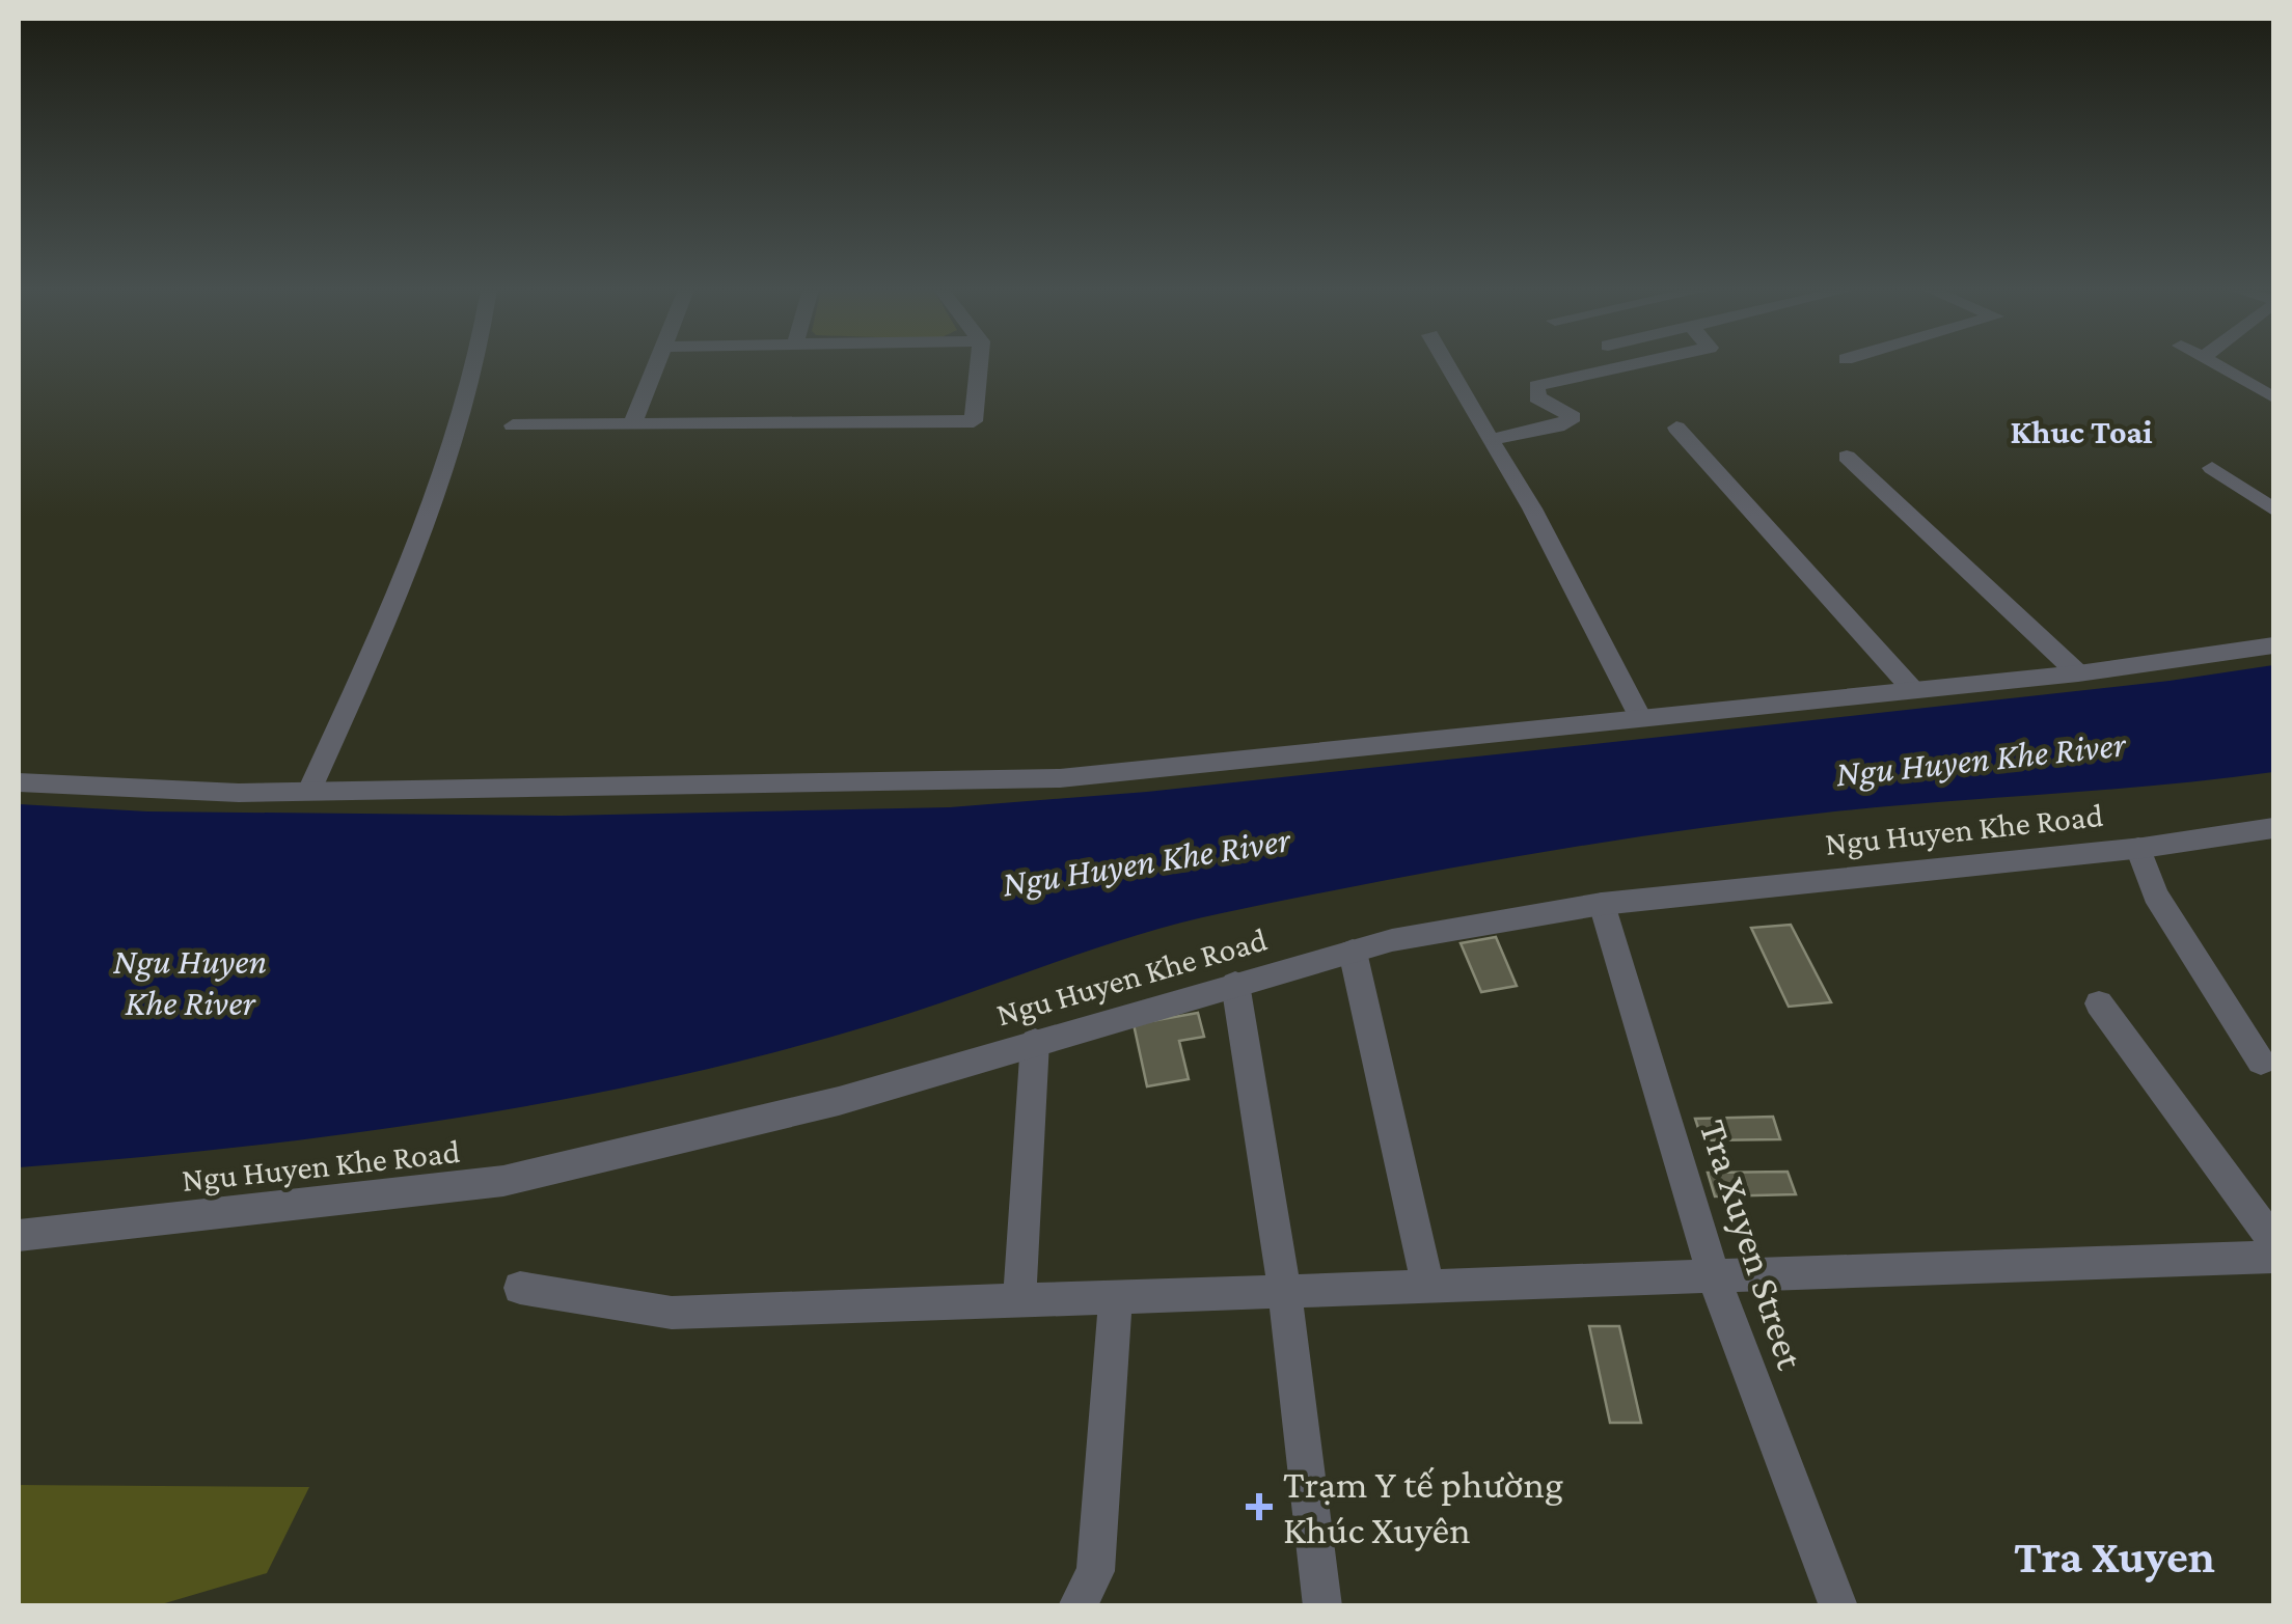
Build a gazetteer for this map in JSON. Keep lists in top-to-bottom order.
{
  "streets": {
    "street": ["Ngu Huyen Khe Road", "Tra Xuyen Street"]
  },
  "crossings": [
    ["Ngu Huyen Khe Road", "Tra Xuyen Street"]
  ],
  "districts": ["Khuc Toai", "Tra Xuyen"],
  "water": ["Ngu Huyen Khe River"],
  "places": {
    "health": ["Trạm Y tế phường Khúc Xuyên"]
  }
}
